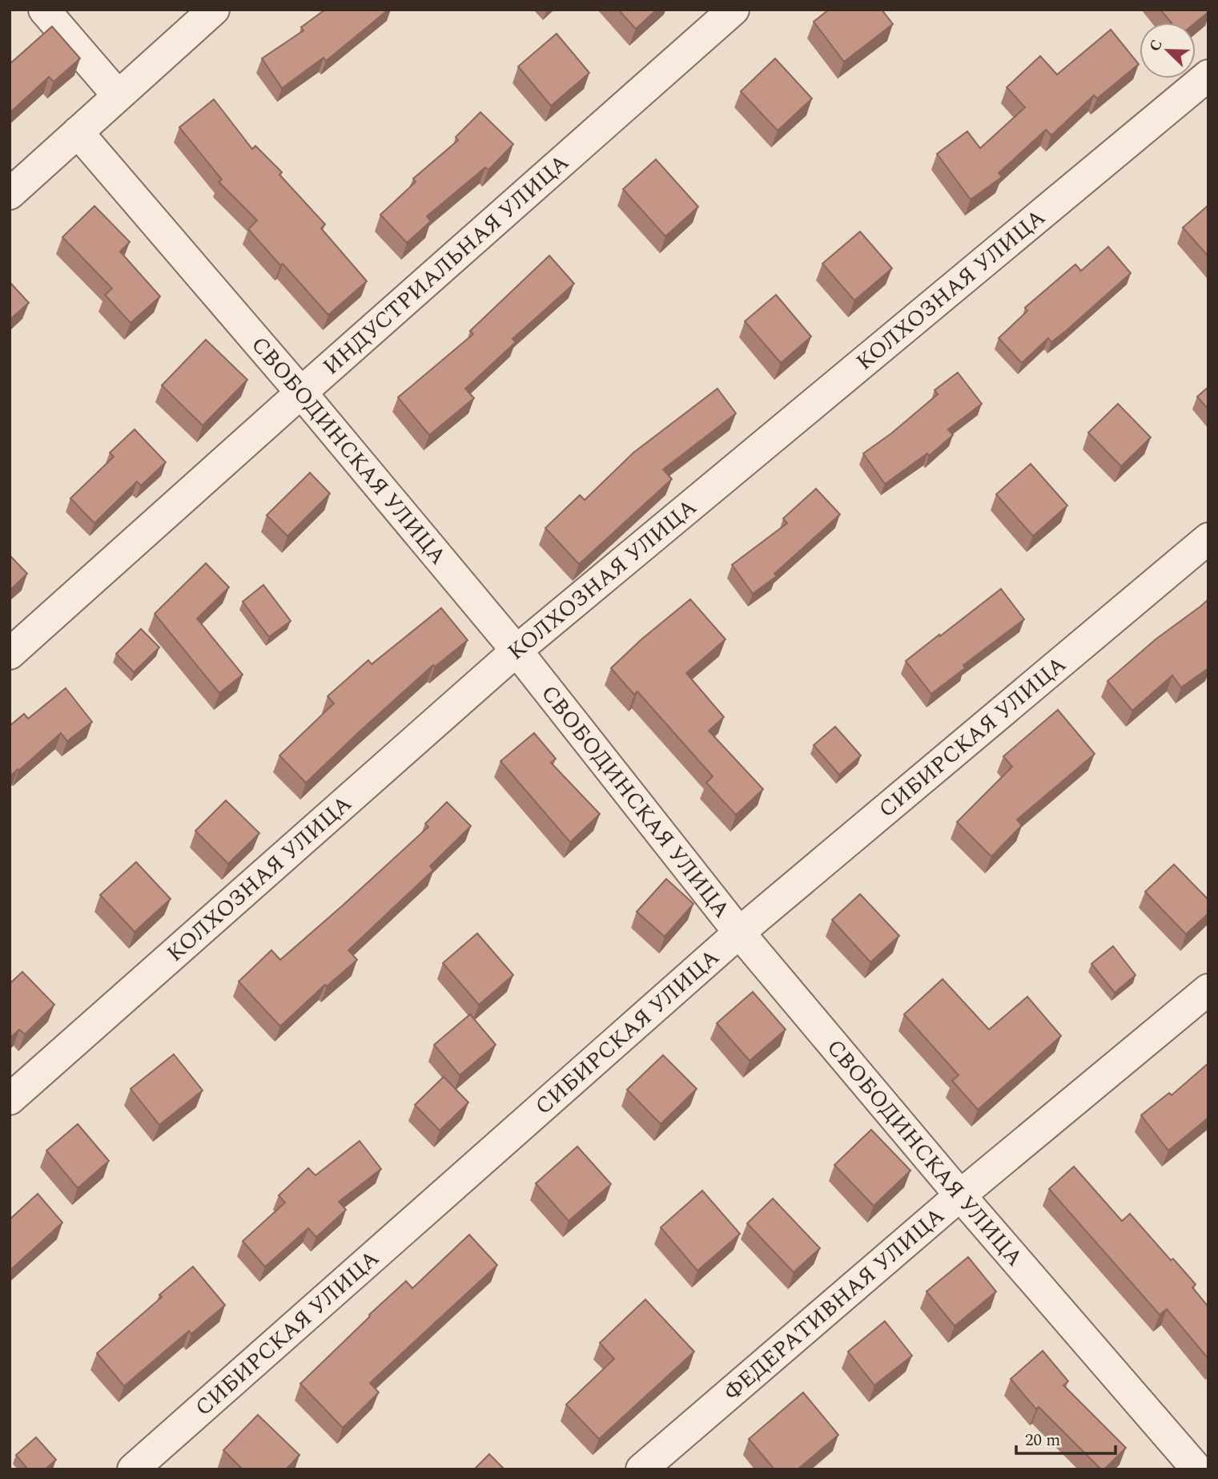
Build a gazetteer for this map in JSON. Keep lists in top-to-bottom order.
{
  "streets": {
    "street": [
      "ИНДУСТРИАЛЬНАЯ УЛИЦА",
      "КОЛХОЗНАЯ УЛИЦА",
      "СВОБОДИНСКАЯ УЛИЦА",
      "СИБИРСКАЯ УЛИЦА",
      "ФЕДЕРАТИВНАЯ УЛИЦА"
    ]
  },
  "crossings": [
    ["ИНДУСТРИАЛЬНАЯ УЛИЦА", "СВОБОДИНСКАЯ УЛИЦА"],
    ["КОЛХОЗНАЯ УЛИЦА", "СВОБОДИНСКАЯ УЛИЦА"],
    ["СВОБОДИНСКАЯ УЛИЦА", "СИБИРСКАЯ УЛИЦА"],
    ["СВОБОДИНСКАЯ УЛИЦА", "ФЕДЕРАТИВНАЯ УЛИЦА"]
  ],
  "scale_bar": "20 m",
  "north": "top left"
}
